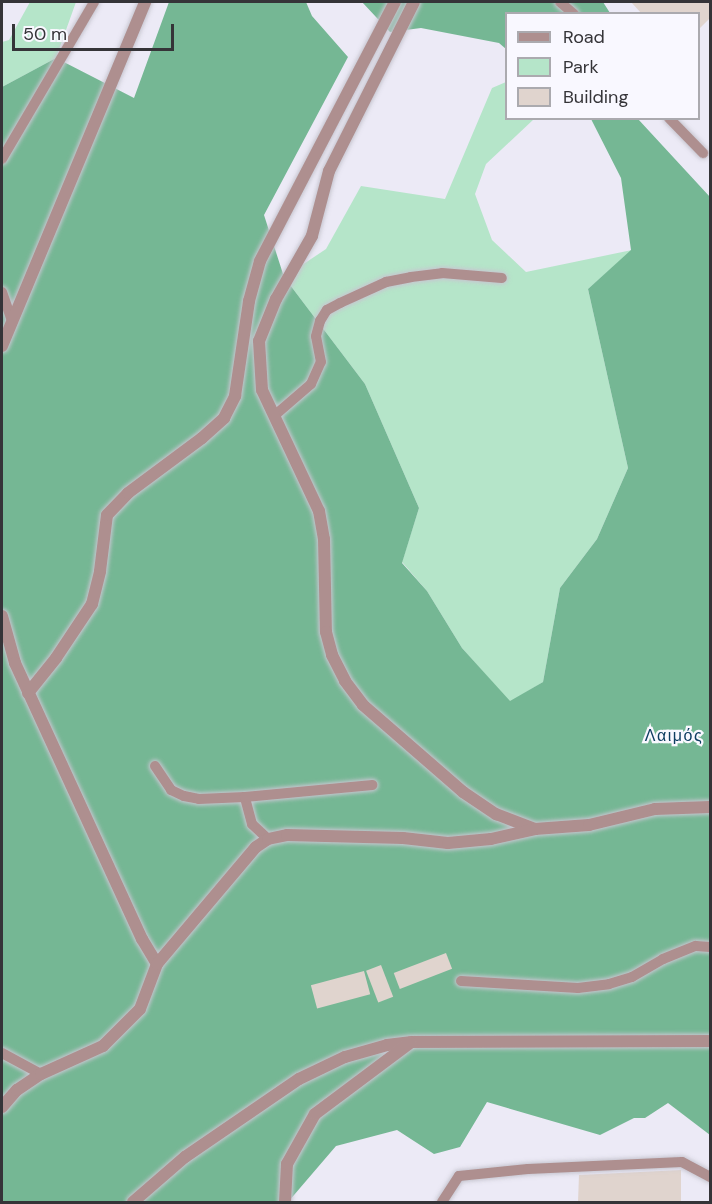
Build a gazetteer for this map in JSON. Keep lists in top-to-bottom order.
{
  "districts": ["Λαιμός"],
  "legend": ["Road", "Park", "Building"],
  "scale_bar": "50 m"
}
